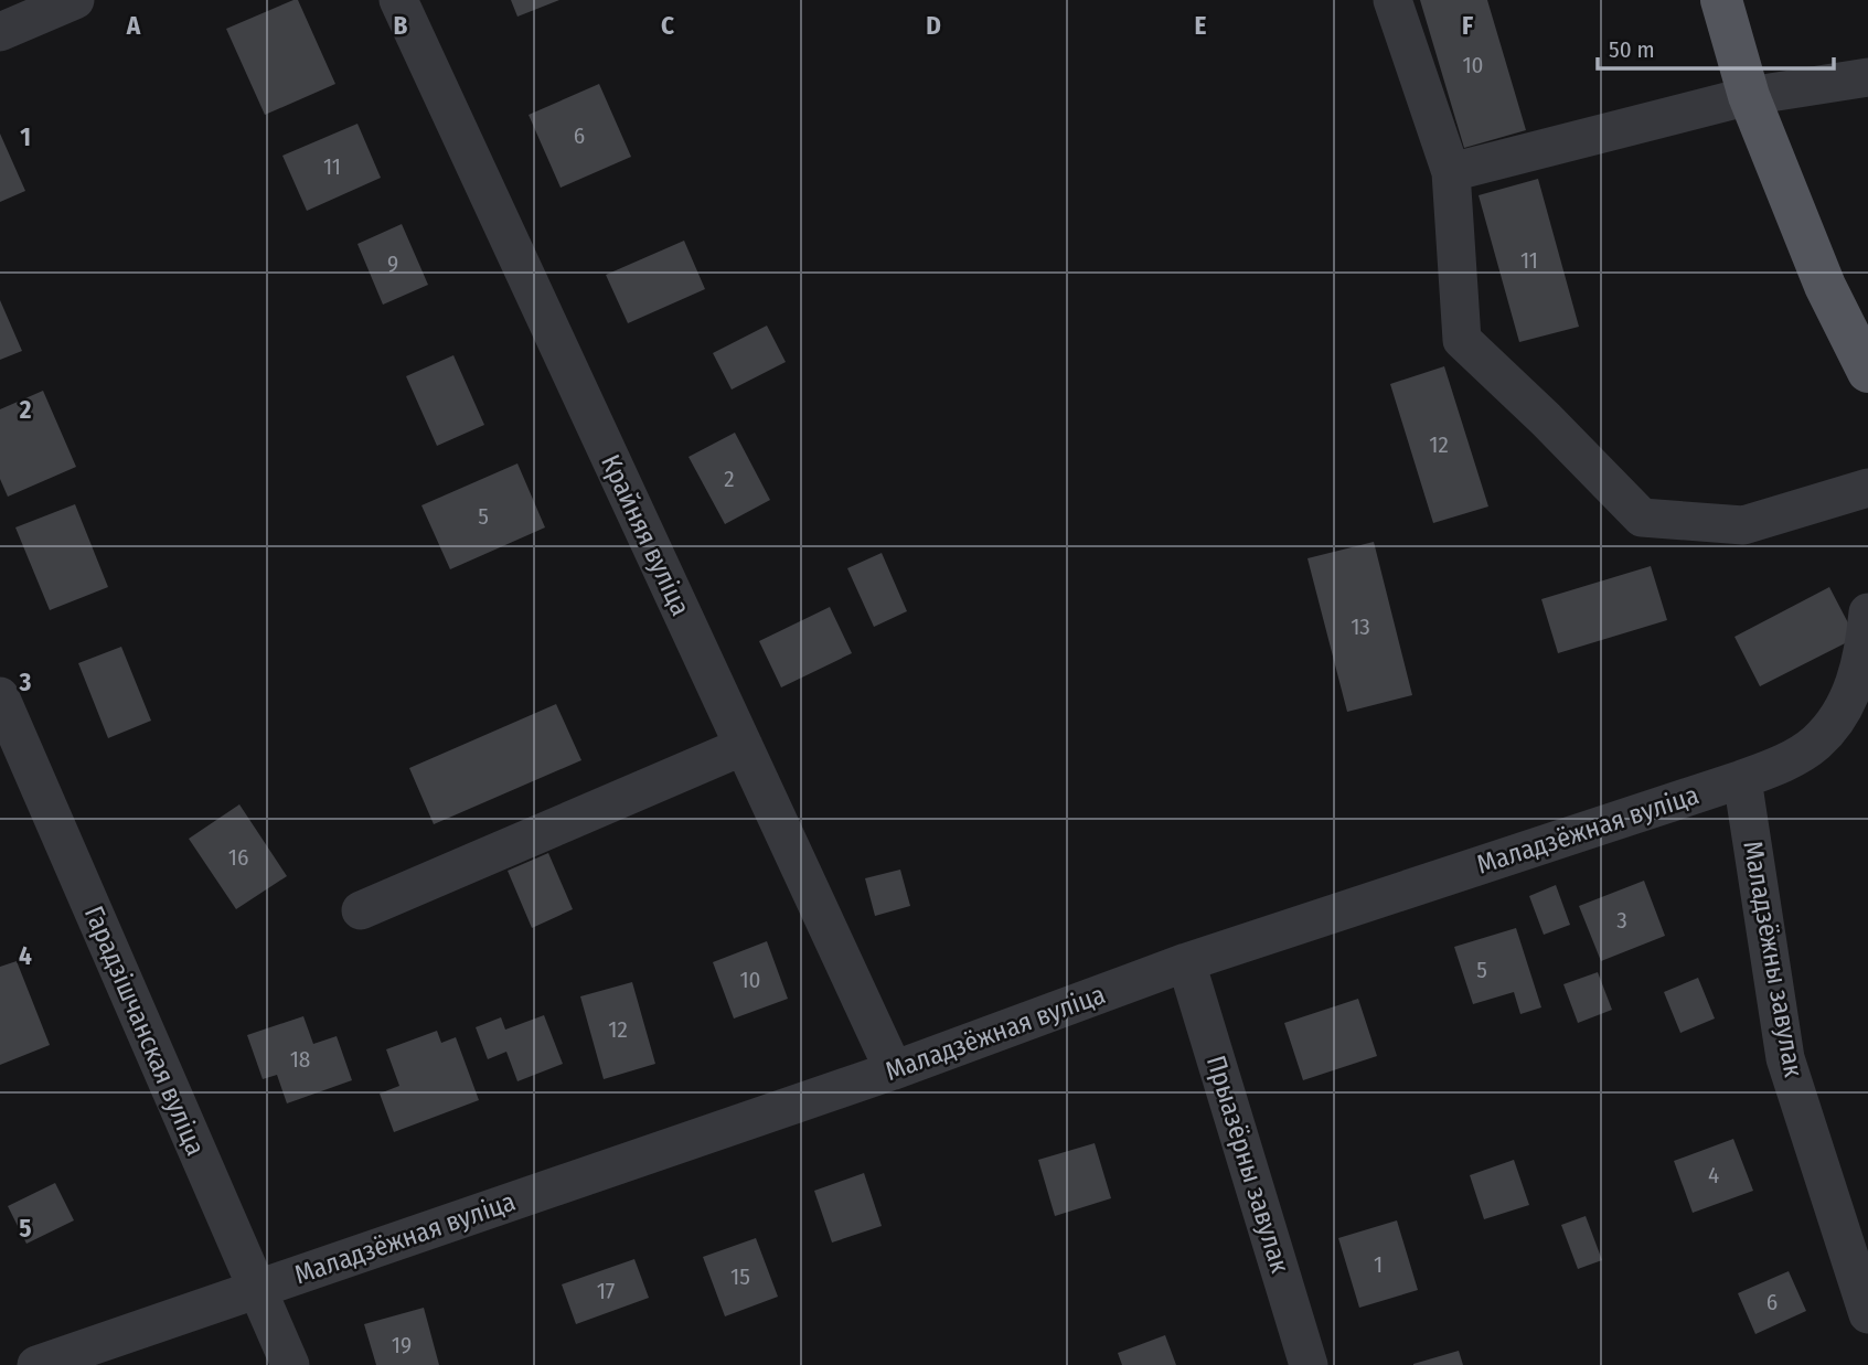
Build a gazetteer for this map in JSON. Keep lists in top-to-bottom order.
{
  "streets": {
    "street": [
      "Крайняя вуліца",
      "Маладзёжная вуліца",
      "Маладзёжны завулак",
      "Гарадзішчанская вуліца",
      "Прыазёрны завулак"
    ]
  },
  "crossings": [
    ["Крайняя вуліца", "Маладзёжная вуліца"],
    ["Маладзёжная вуліца", "Маладзёжны завулак"],
    ["Маладзёжная вуліца", "Гарадзішчанская вуліца"],
    ["Маладзёжная вуліца", "Прыазёрны завулак"]
  ],
  "house_numbers": [
    "10",
    "6",
    "11",
    "11",
    "9",
    "12",
    "2",
    "5",
    "13",
    "16",
    "3",
    "5",
    "10",
    "12",
    "18",
    "4",
    "1",
    "15",
    "17",
    "6",
    "19"
  ],
  "scale_bar": "50 m",
  "grid": {
    "columns": [
      "A",
      "B",
      "C",
      "D",
      "E",
      "F"
    ],
    "rows": [
      "1",
      "2",
      "3",
      "4",
      "5"
    ]
  }
}
